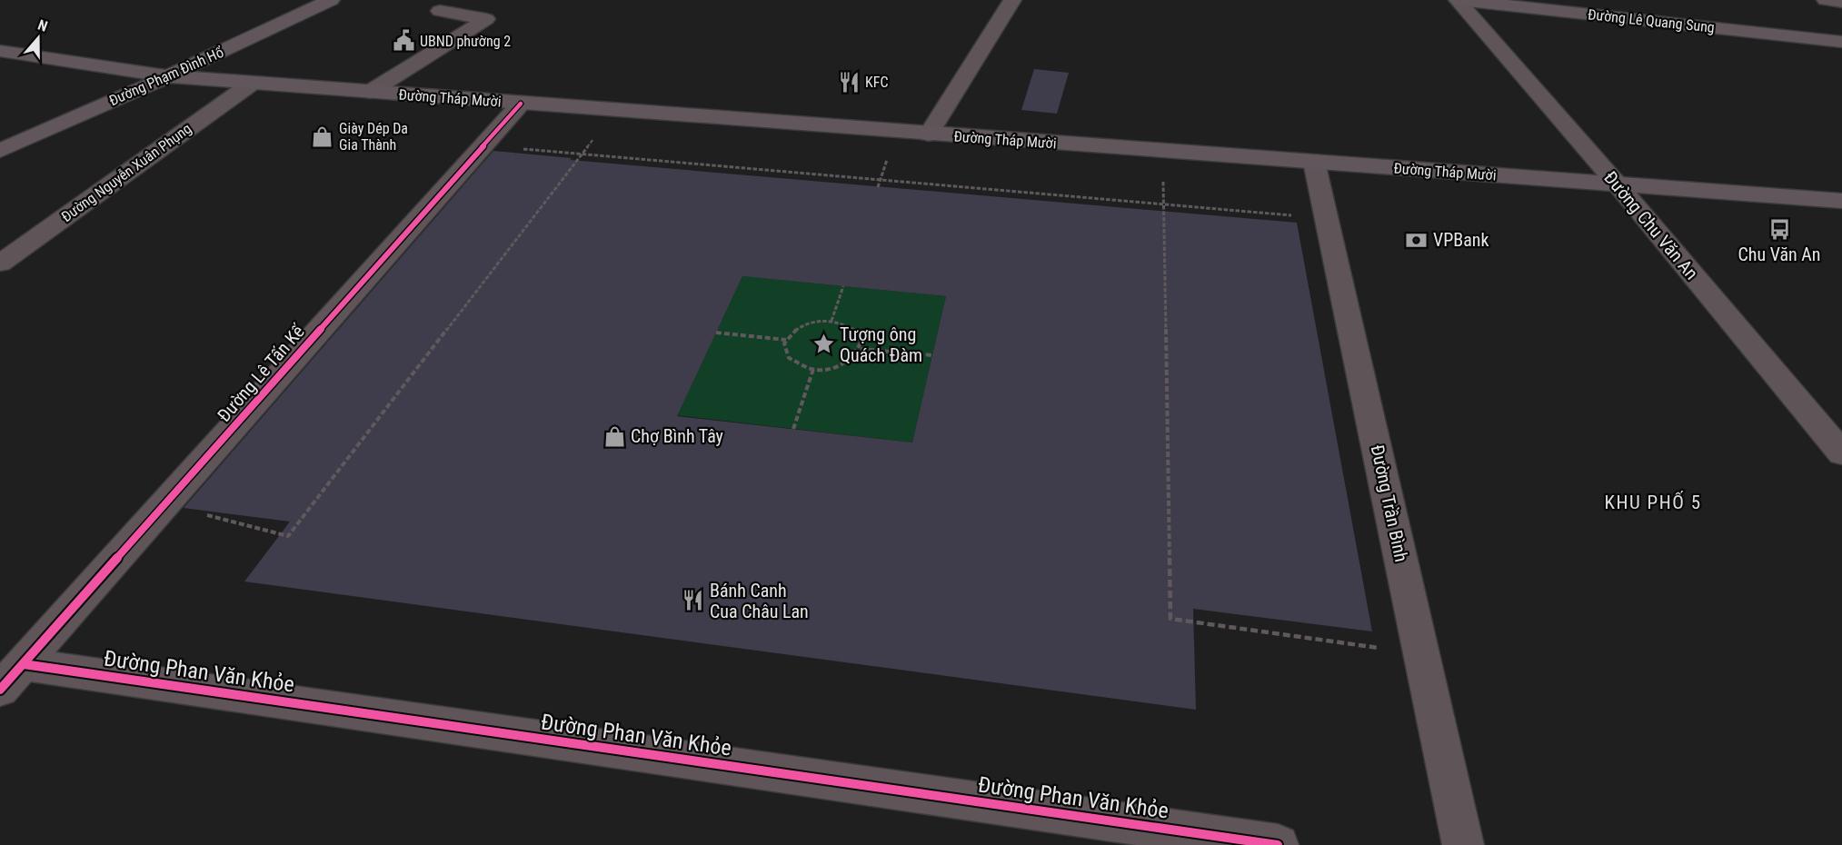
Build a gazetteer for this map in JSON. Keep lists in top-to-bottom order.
{
  "streets": {
    "main road": ["Đường Lê Quang Sung", "Đường Phạm Đình Hổ", "Đường Tháp Mười"],
    "street": [
      "Đường Nguyễn Xuân Phụng",
      "Đường Chu Văn An",
      "Đường Lê Tấn Kế",
      "Đường Trần Bình",
      "Đường Phan Văn Khỏe"
    ]
  },
  "crossings": [
    ["Đường Lê Quang Sung", "Đường Chu Văn An"],
    ["Đường Phạm Đình Hổ", "Đường Tháp Mười"],
    ["Đường Tháp Mười", "Đường Nguyễn Xuân Phụng"],
    ["Đường Tháp Mười", "Đường Chu Văn An"],
    ["Đường Tháp Mười", "Đường Lê Tấn Kế"],
    ["Đường Tháp Mười", "Đường Trần Bình"],
    ["Đường Lê Tấn Kế", "Đường Phan Văn Khỏe"]
  ],
  "districts": ["KHU PHỐ 5"],
  "places": {
    "public building": ["UBND phường 2"],
    "restaurant": ["KFC", "Bánh Canh Cua Châu Lan"],
    "shop": ["Giày Dép Da Gia Thành", "Chợ Bình Tây"],
    "bus stop": ["Chu Văn An"],
    "bank": ["VPBank"],
    "place": ["Tượng ông Quách Đàm"]
  },
  "north": "top"
}
